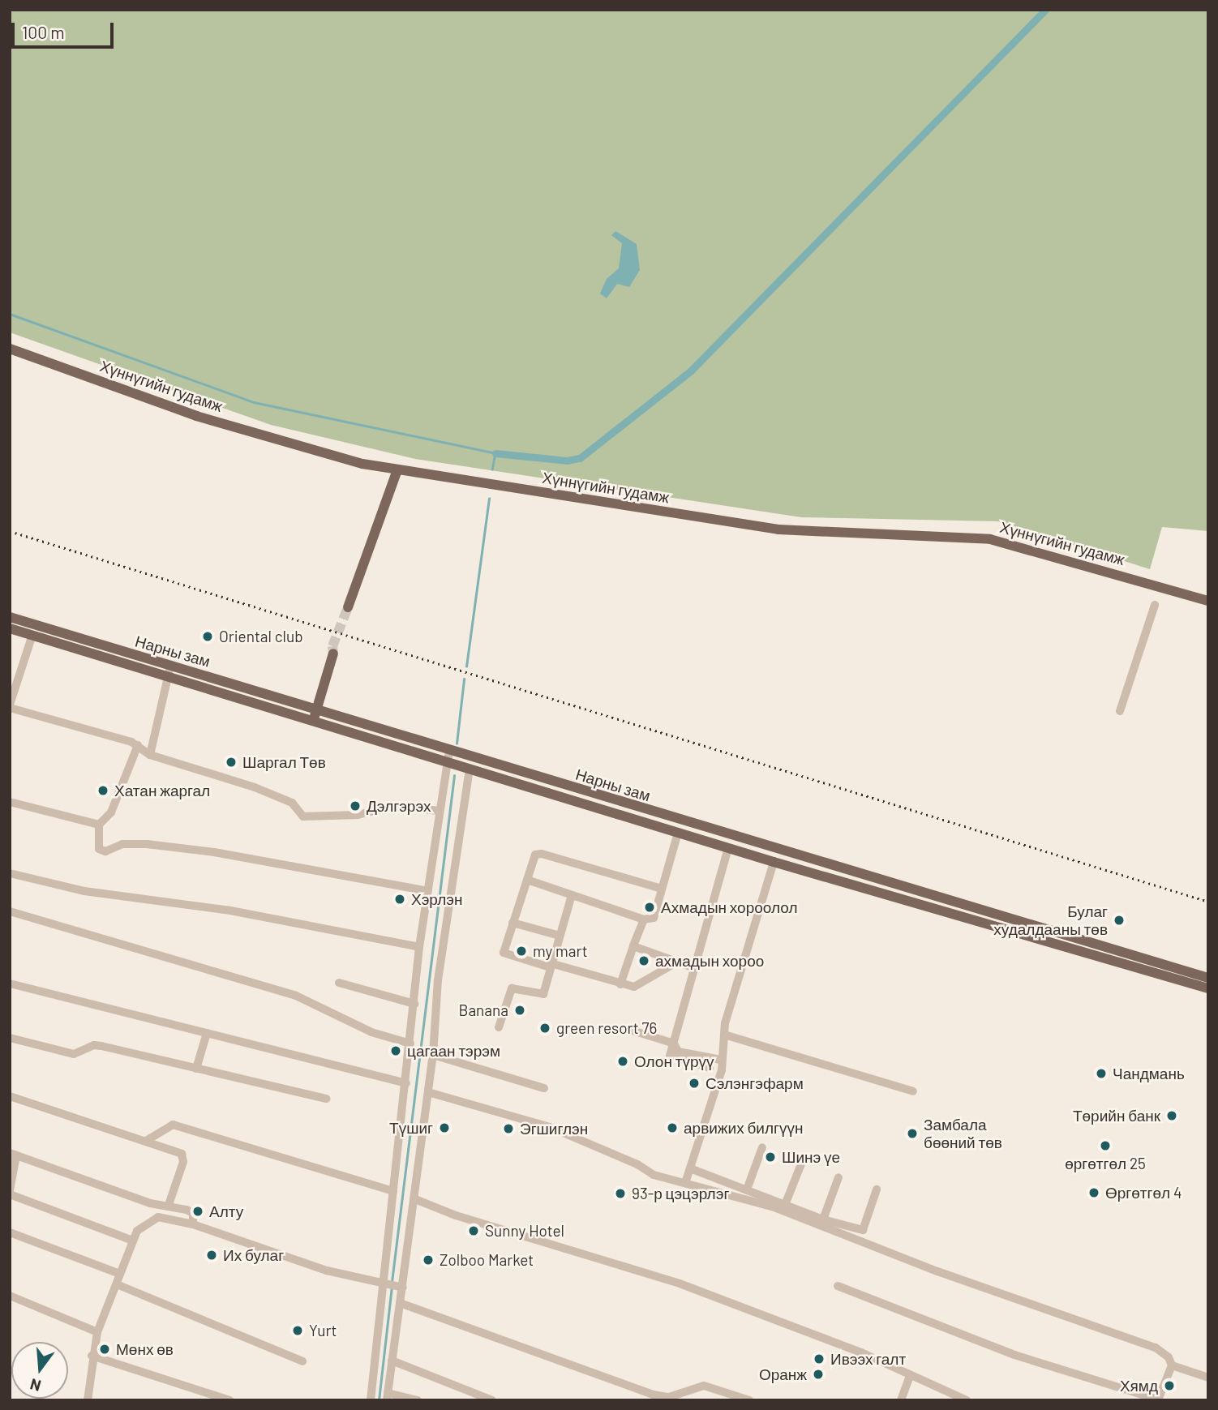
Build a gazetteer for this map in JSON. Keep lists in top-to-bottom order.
{
  "streets": {
    "main road": ["Хүннүгийн гудамж", "Нарны зам"]
  },
  "places": [
    "Oriental club",
    "Шаргал Төв",
    "Хатан жаргал",
    "Дэлгэрэх",
    "Хэрлэн",
    "Ахмадын хороолол",
    "Булаг худалдааны төв",
    "my mart",
    "ахмадын хороо",
    "Banana",
    "green resort 76",
    "цагаан тэрэм",
    "Олон түрүү",
    "Чандмань",
    "Сэлэнгэфарм",
    "Төрийн банк",
    "Түшиг",
    "арвижих билгүүн",
    "Эгшиглэн",
    "Замбала бөөний төв",
    "өргөтгөл 25",
    "Шинэ үе",
    "Өргөтгөл 4",
    "93-р цэцэрлэг",
    "Алту",
    "Sunny Hotel",
    "Их булаг",
    "Zolboo Market",
    "Yurt",
    "Мөнх өв",
    "Ивээх галт",
    "Оранж",
    "Хямд"
  ],
  "scale_bar": "100 m",
  "north": "bottom"
}
